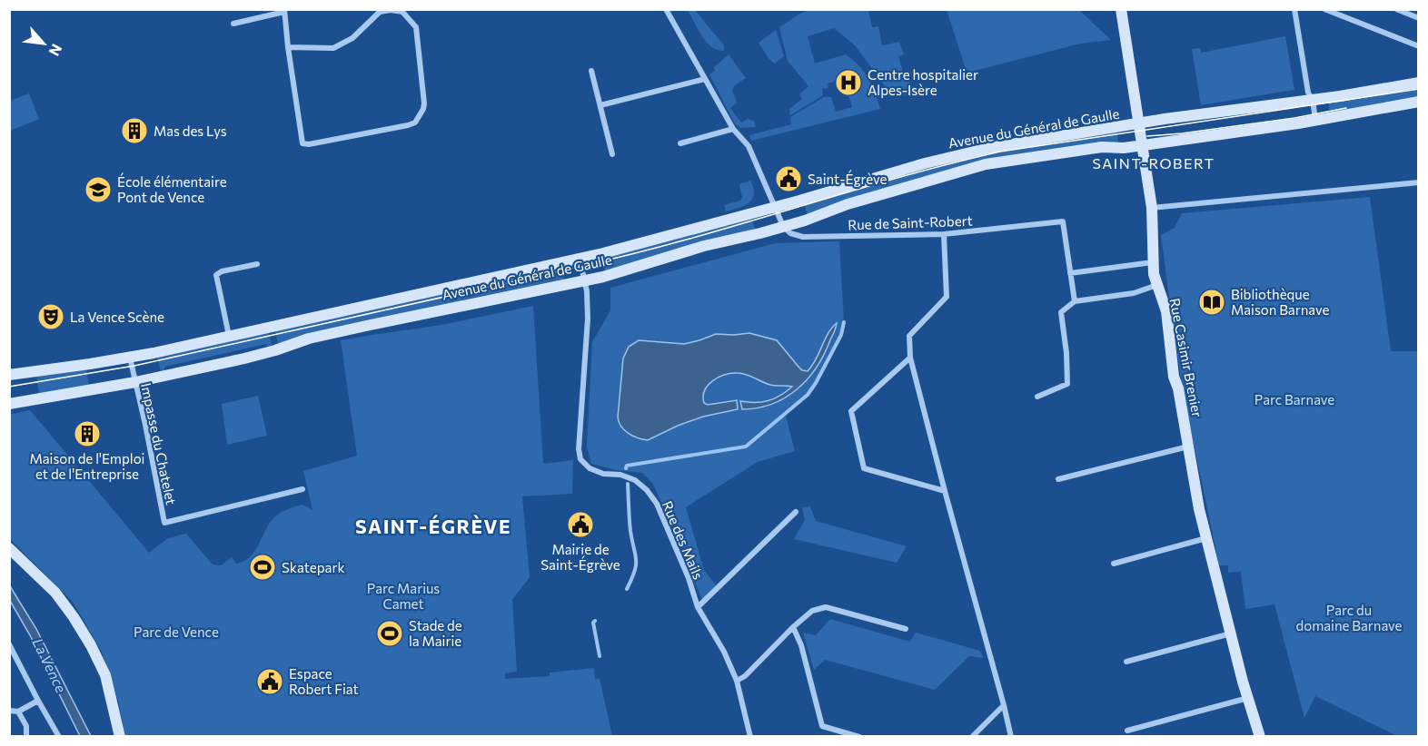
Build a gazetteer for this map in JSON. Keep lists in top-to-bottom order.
{
  "streets": {
    "main road": ["Avenue du Général de Gaulle", "Rue Casimir Brenier"],
    "street": ["Rue de Saint-Robert", "Impasse du Chatelet", "Rue des Mails"]
  },
  "crossings": [
    ["Avenue du Général de Gaulle", "Rue de Saint-Robert"],
    ["Avenue du Général de Gaulle", "Rue Casimir Brenier"],
    ["Avenue du Général de Gaulle", "Impasse du Chatelet"],
    ["Avenue du Général de Gaulle", "Rue des Mails"]
  ],
  "districts": ["SAINT-ROBERT", "SAINT-ÉGRÈVE"],
  "water": ["La Vence"],
  "parks": [
    "Parc Barnave",
    "Parc Marius Camet",
    "Parc du domaine Barnave",
    "Parc de Vence"
  ],
  "places": {
    "hospital": ["Centre hospitalier Alpes-Isère"],
    "building": ["Mas des Lys", "Maison de l'Emploi et de l'Entreprise"],
    "public building": ["Saint-Égrève", "Mairie de Saint-Égrève", "Espace Robert Fiat"],
    "school or university": ["École élémentaire Pont de Vence"],
    "library": ["Bibliothèque Maison Barnave"],
    "theatre": ["La Vence Scène"],
    "sports": ["Skatepark", "Stade de la Mairie"]
  },
  "north": "bottom right"
}
